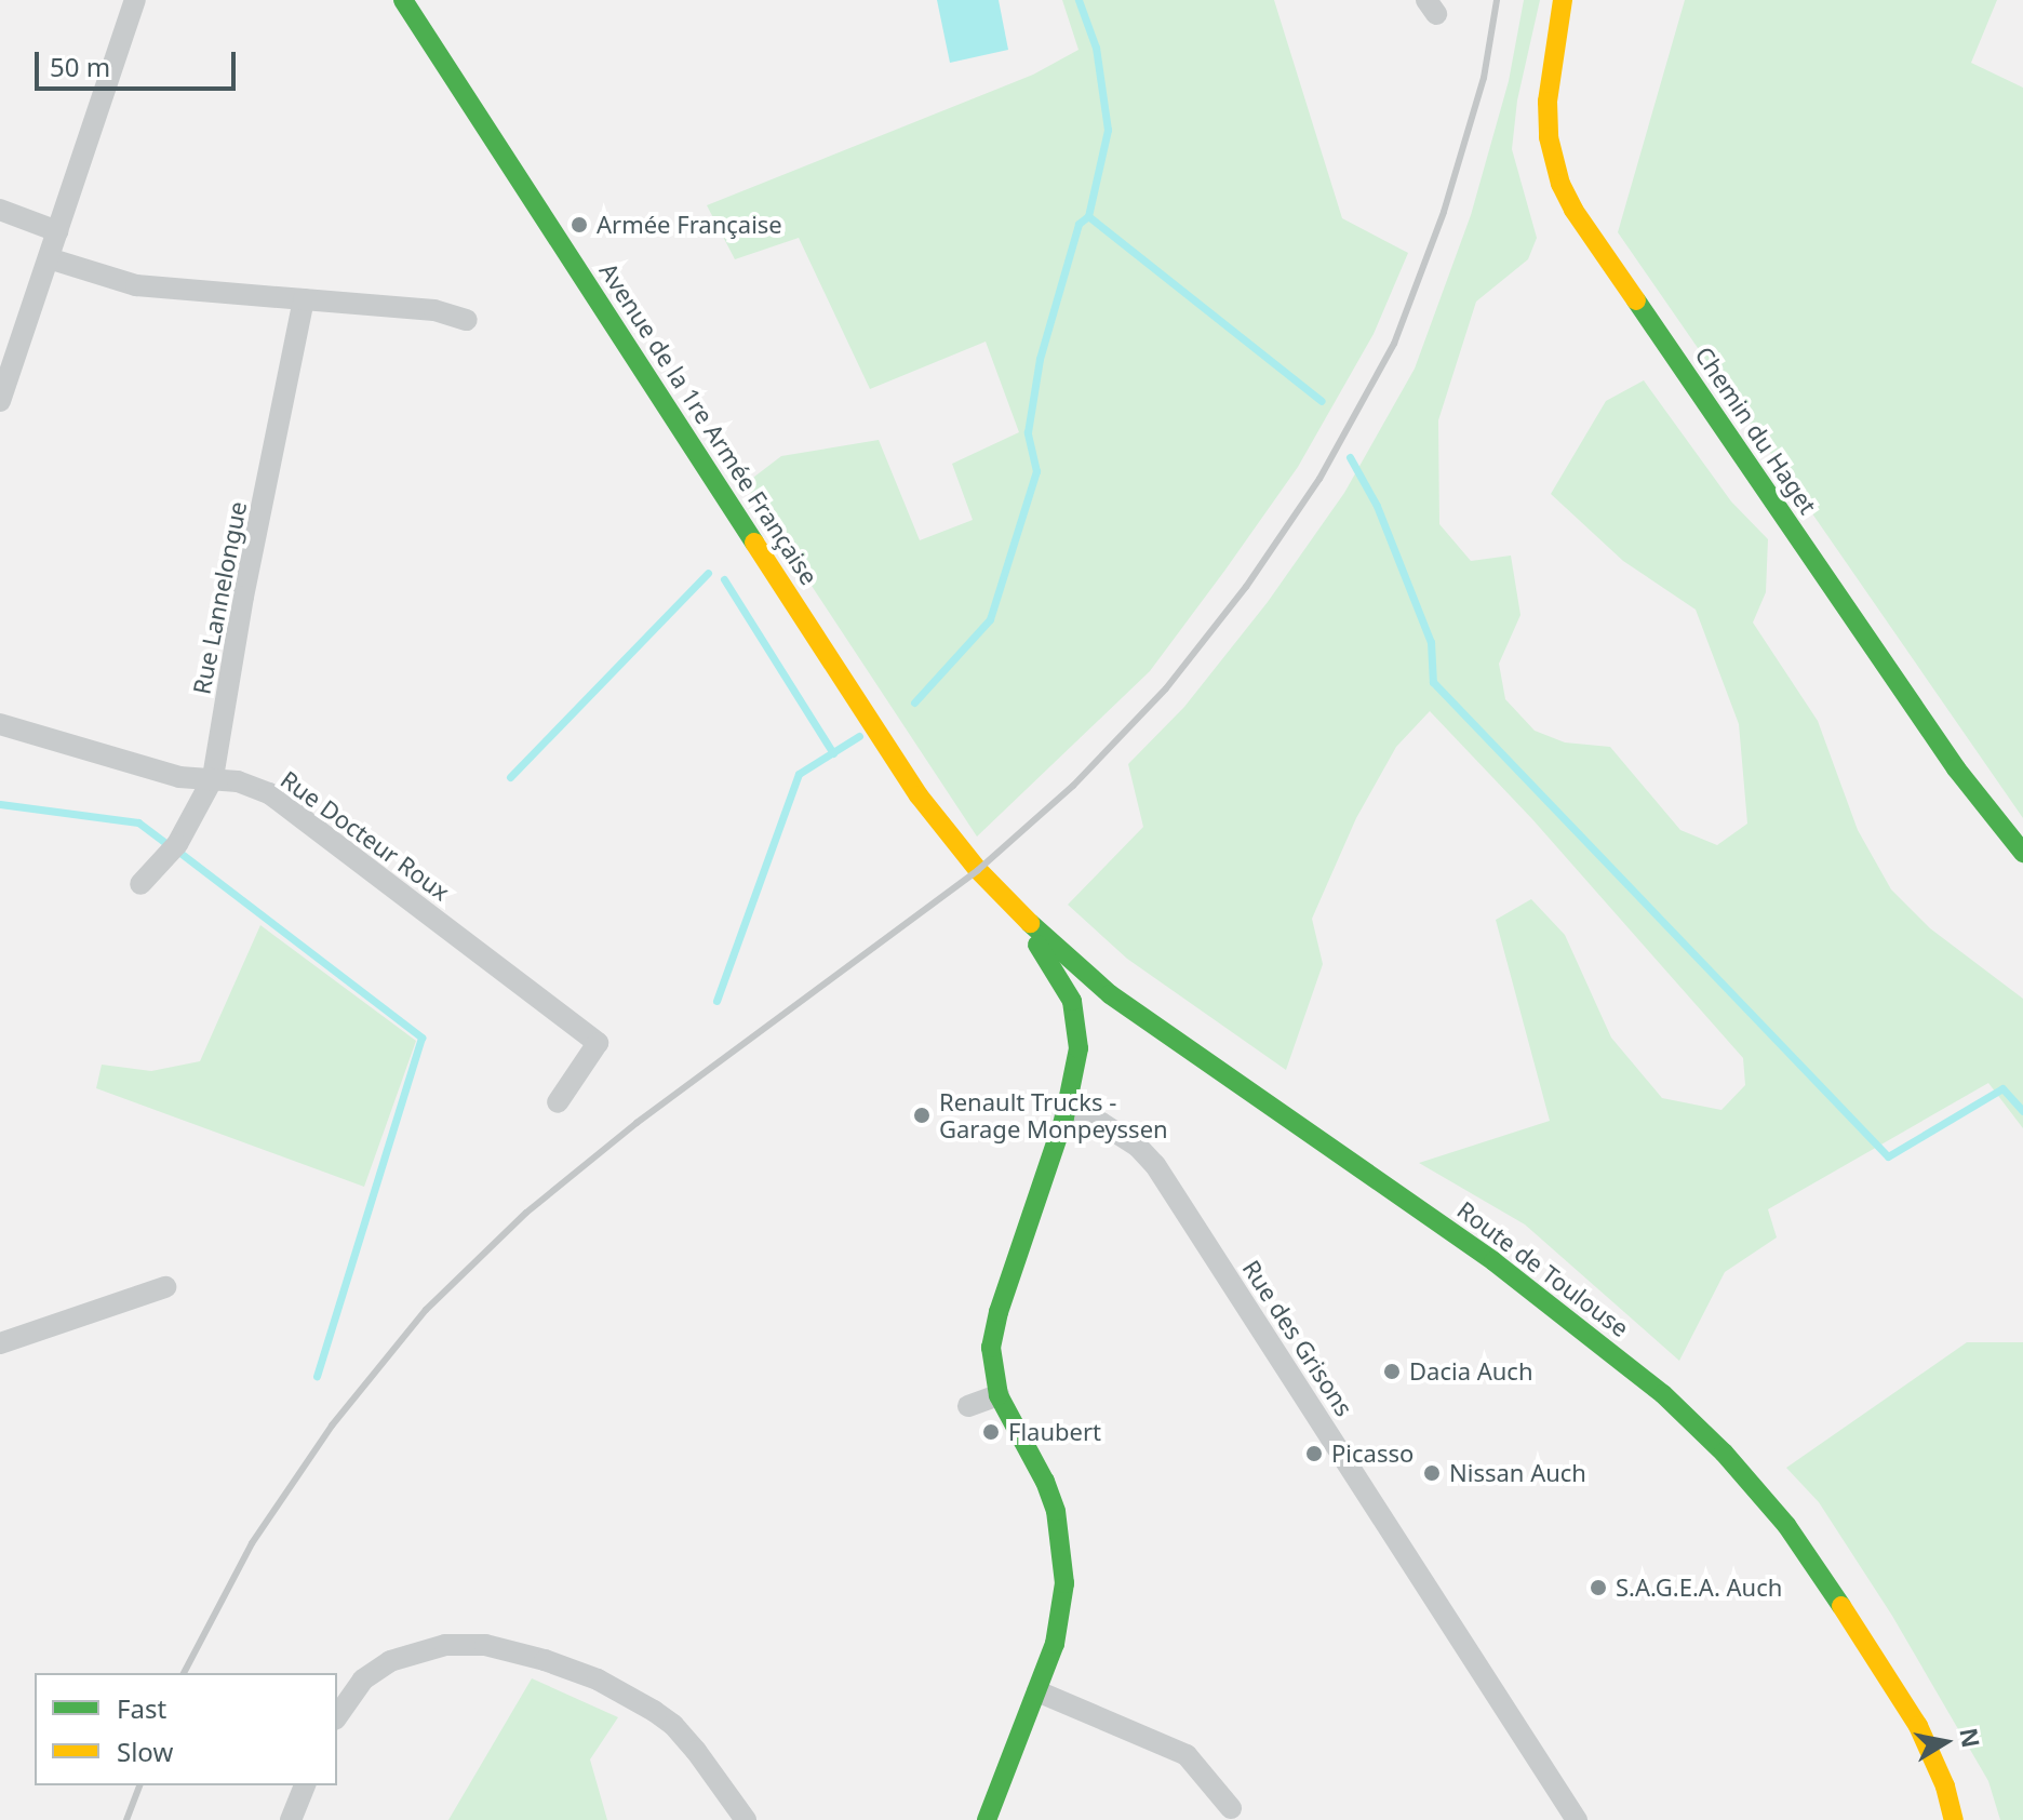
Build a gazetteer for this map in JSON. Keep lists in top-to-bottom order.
{
  "streets": {
    "main road": ["Avenue de la 1re Armée Française", "Chemin du Haget", "Route de Toulouse"],
    "street": ["Rue Lannelongue", "Rue Docteur Roux", "Rue des Grisons"]
  },
  "crossings": [
    ["Avenue de la 1re Armée Française", "Route de Toulouse"],
    ["Rue Lannelongue", "Rue Docteur Roux"]
  ],
  "places": [
    "Armée Française",
    "Renault Trucks - Garage Monpeyssen",
    "Dacia Auch",
    "Flaubert",
    "Picasso",
    "Nissan Auch",
    "S.A.G.E.A. Auch"
  ],
  "legend": ["Fast", "Slow"],
  "scale_bar": "50 m",
  "north": "right"
}
